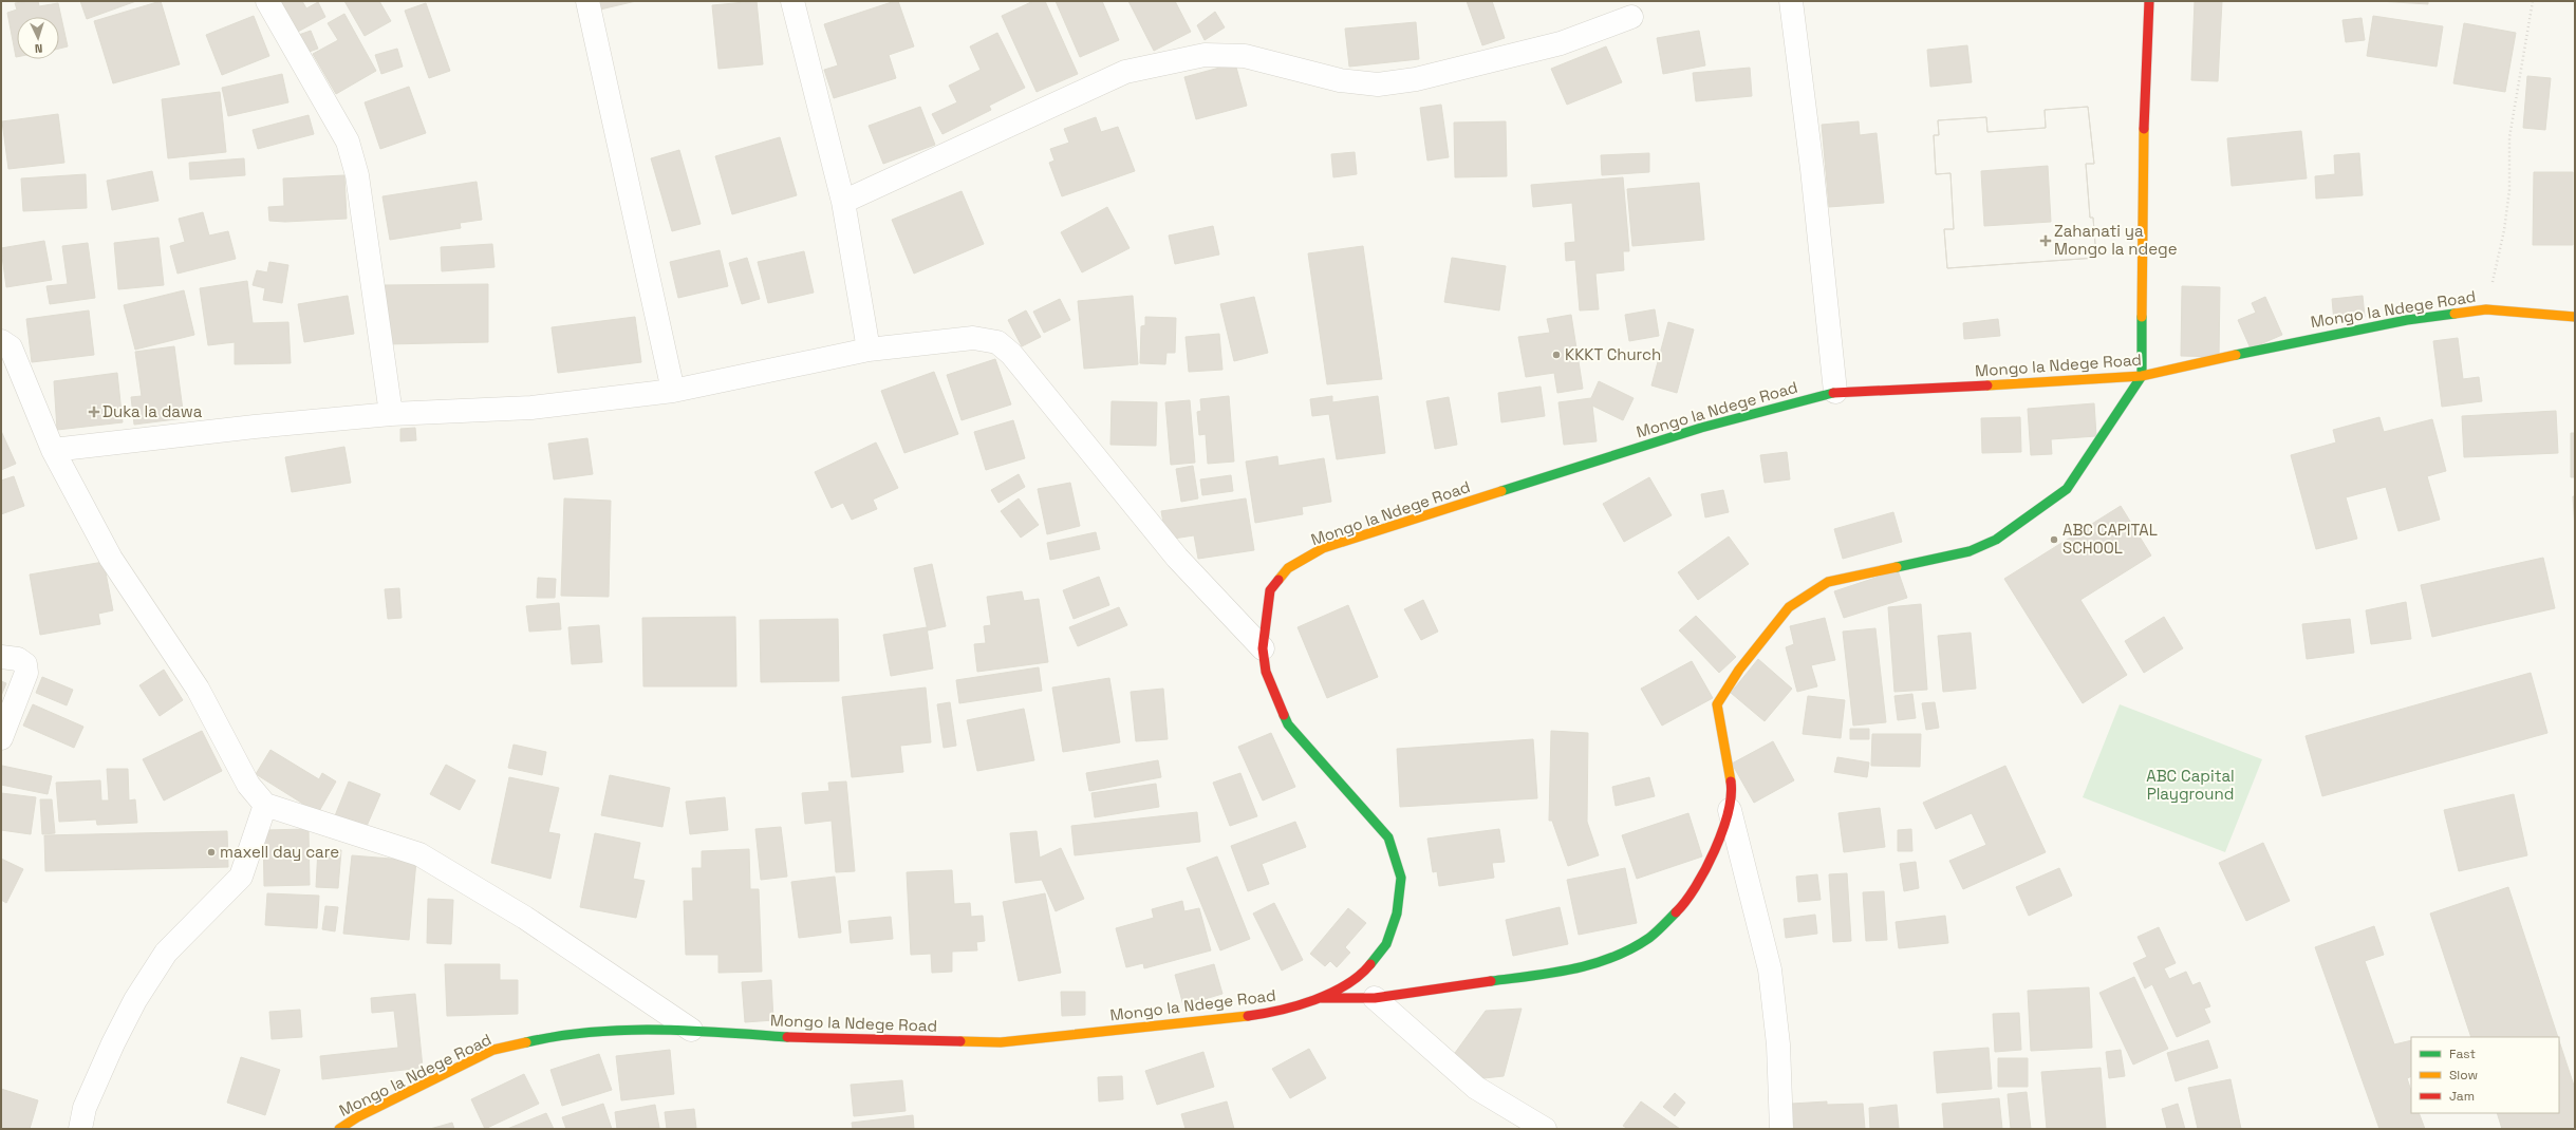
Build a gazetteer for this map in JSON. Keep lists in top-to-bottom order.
{
  "streets": {
    "street": ["Mongo la Ndege Road"]
  },
  "parks": ["ABC Capital Playground"],
  "places": {
    "health": ["Zahanati ya Mongo la ndege", "Duka la dawa"],
    "other": ["KKKT Church", "ABC CAPITAL SCHOOL", "maxell day care"]
  },
  "legend": ["Fast", "Slow", "Jam"],
  "north": "bottom"
}
